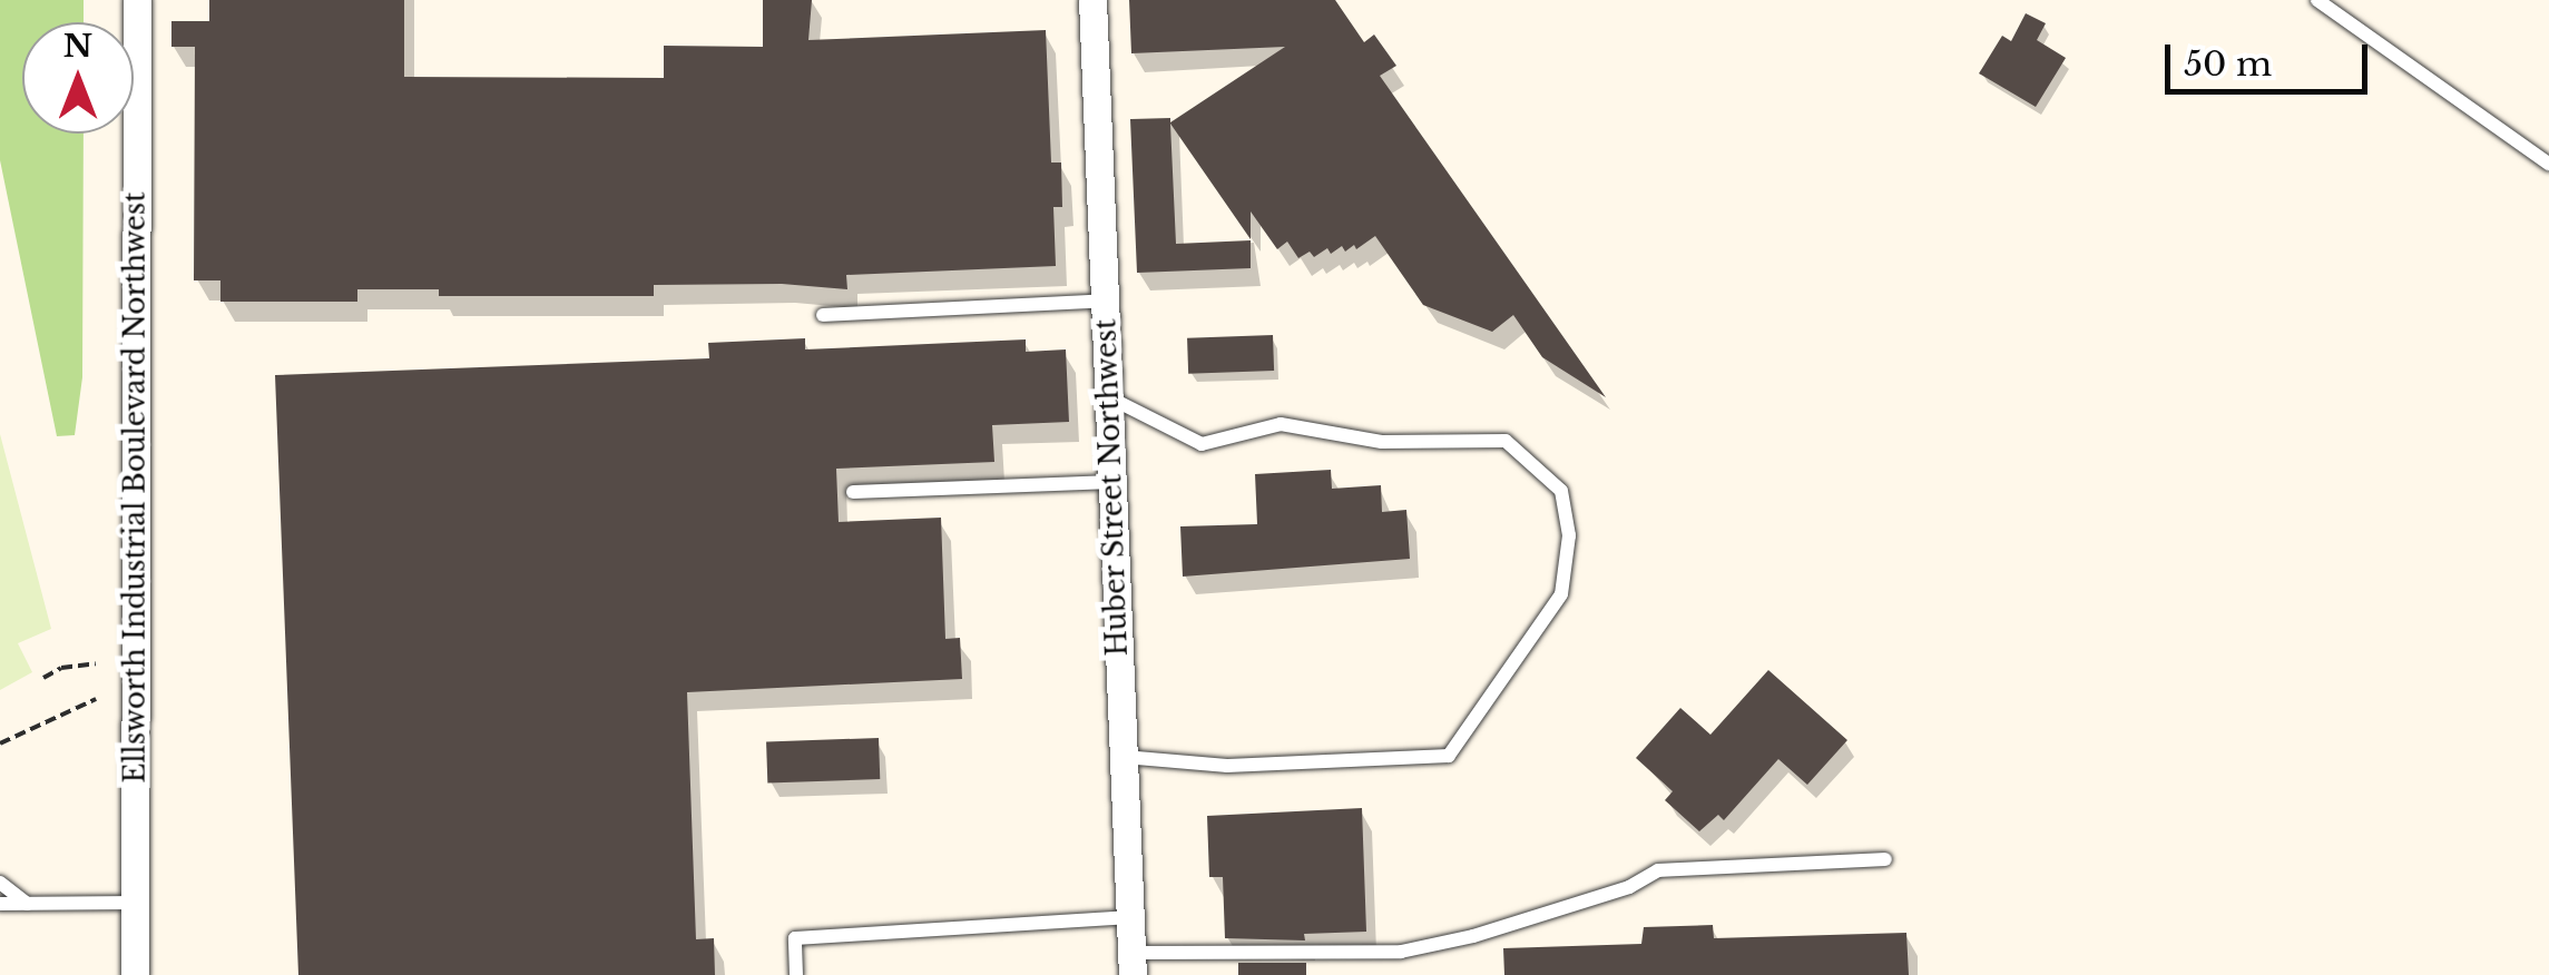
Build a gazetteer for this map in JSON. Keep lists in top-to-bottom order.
{
  "streets": {
    "street": ["Ellsworth Industrial Boulevard Northwest", "Huber Street Northwest"]
  },
  "scale_bar": "50 m",
  "north": "top"
}
